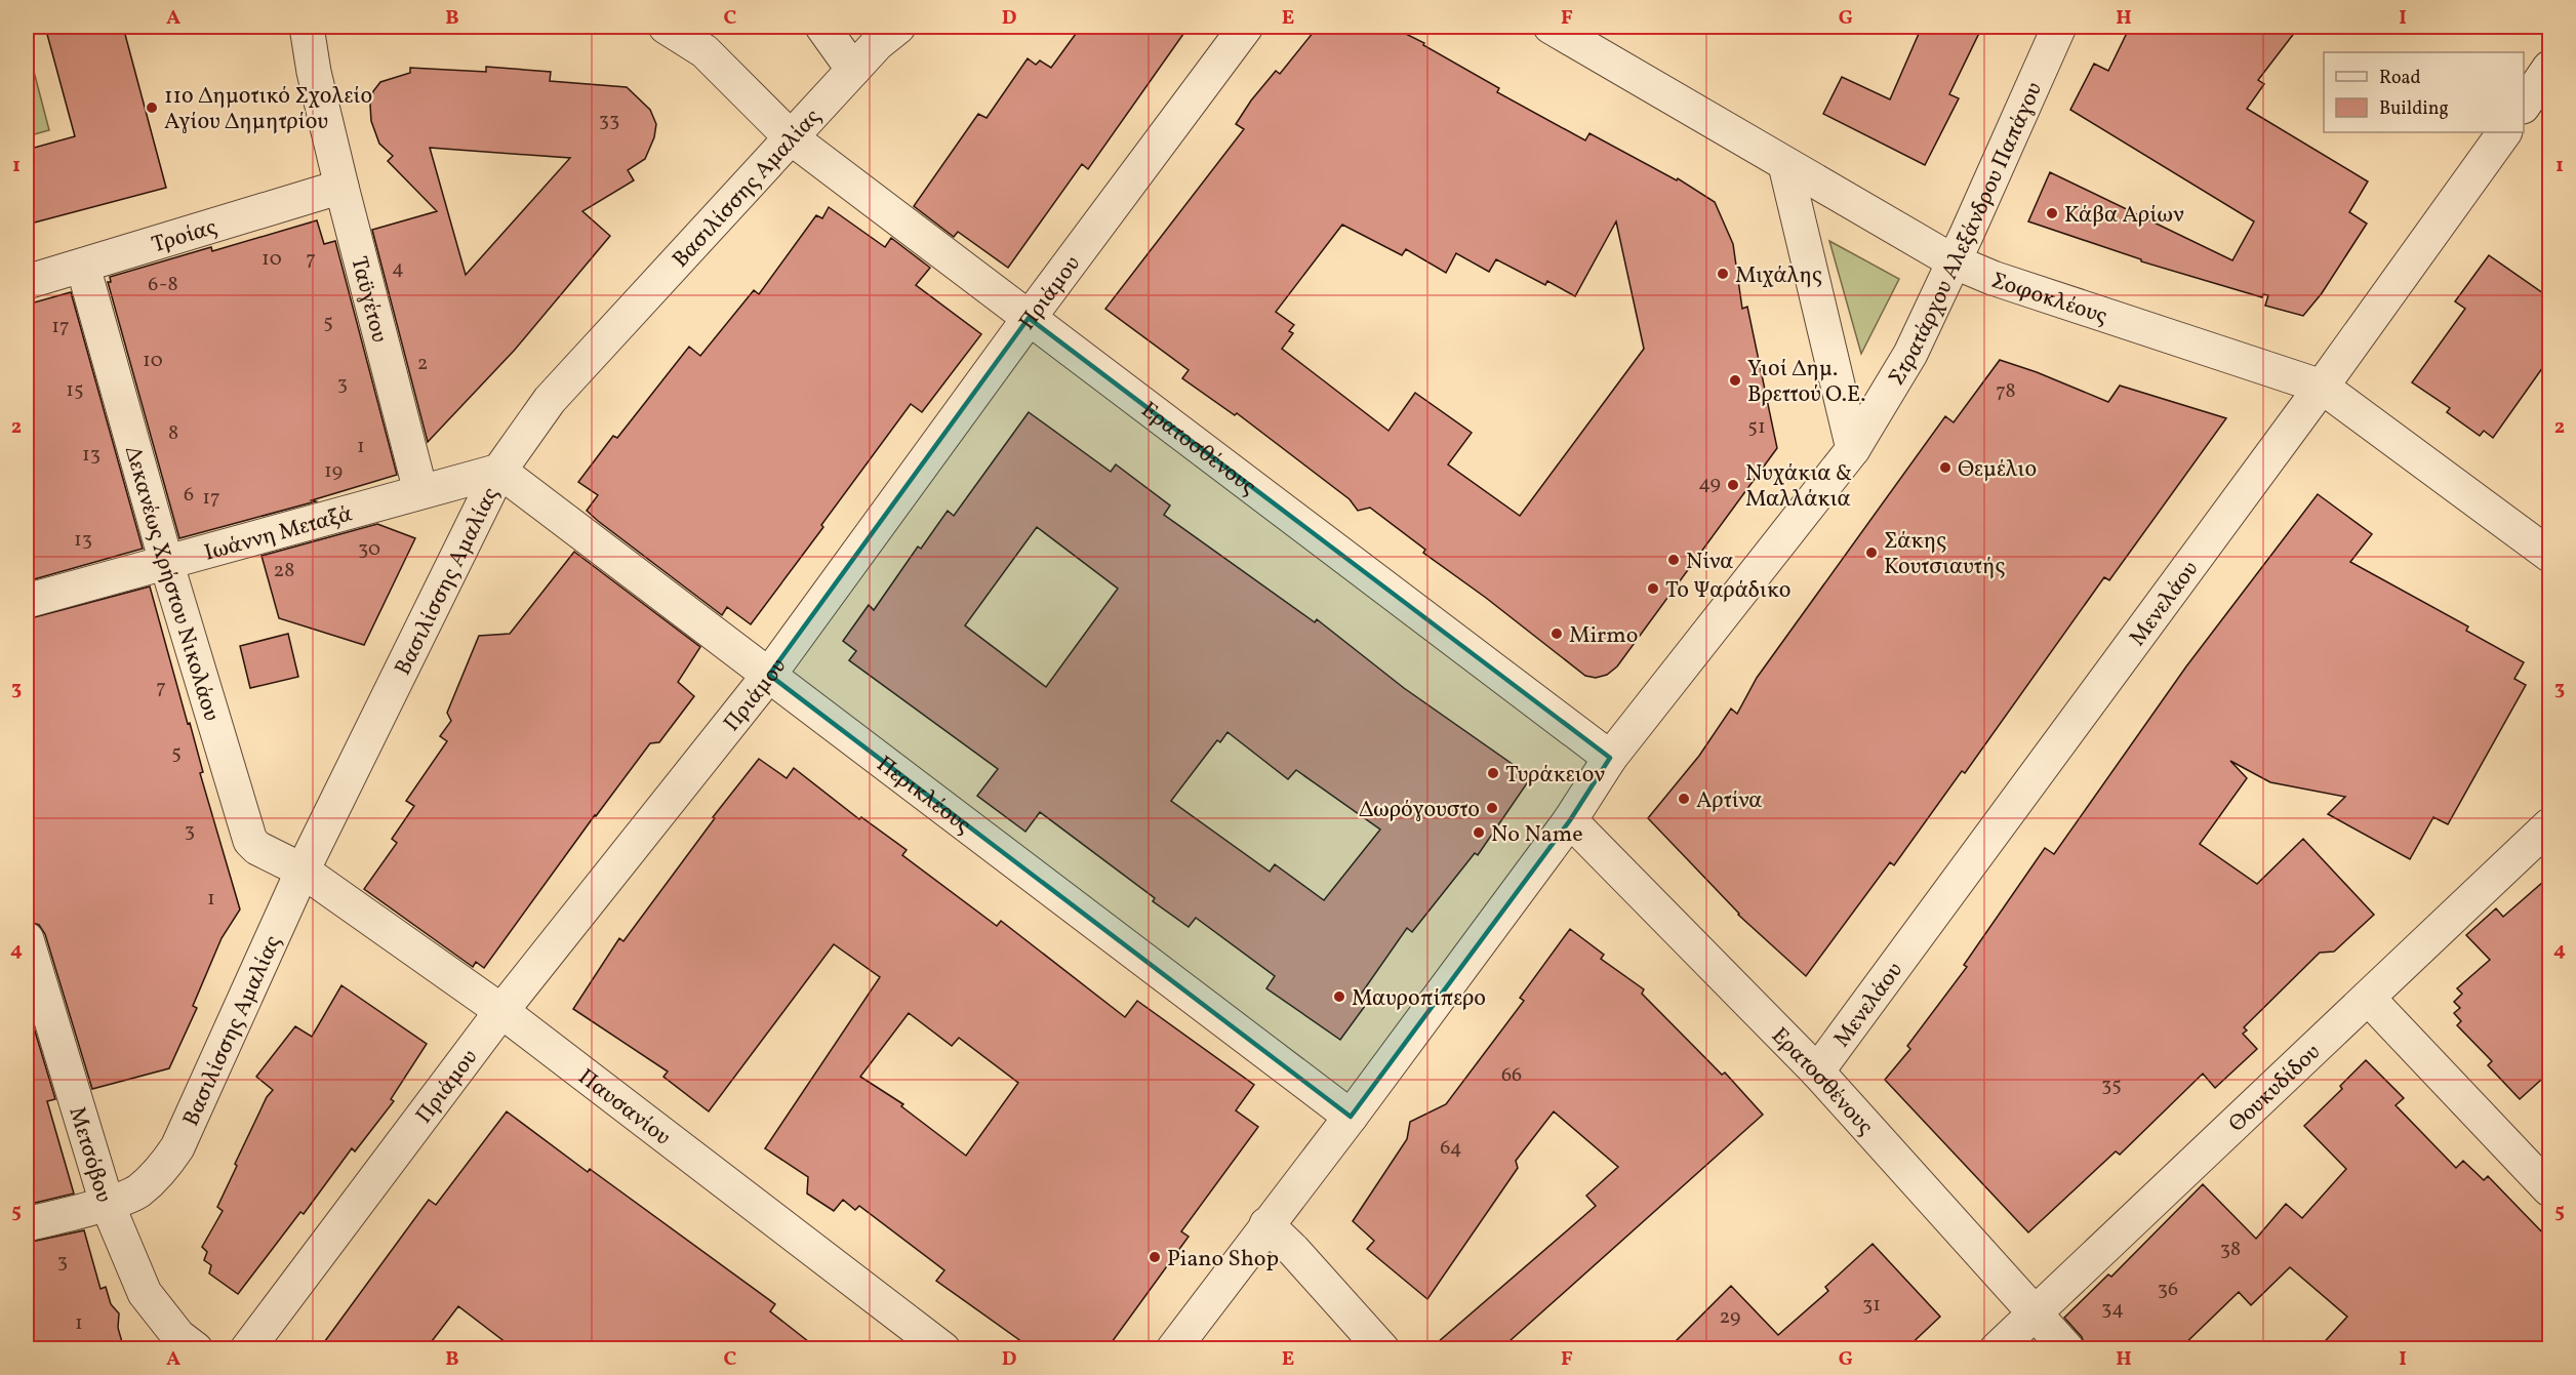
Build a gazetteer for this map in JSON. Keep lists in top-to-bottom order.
{
  "streets": {
    "street": [
      "Βασιλίσσης Αμαλίας",
      "Στρατάρχου Αλεξάνδρου Παπάγου",
      "Τροίας",
      "Πριάμου",
      "Σοφοκλέους",
      "Ταϋγέτου",
      "Ερατοσθένους",
      "Ιωάννη Μεταξά",
      "Δεκανέως Χρήστου Νικολάου",
      "Μενελάου",
      "Περικλέους",
      "Θουκυδίδου",
      "Παυσανίου",
      "Μετσόβου"
    ]
  },
  "crossings": [
    ["Βασιλίσσης Αμαλίας", "Ερατοσθένους"],
    ["Βασιλίσσης Αμαλίας", "Δεκανέως Χρήστου Νικολάου"],
    ["Βασιλίσσης Αμαλίας", "Περικλέους"],
    ["Βασιλίσσης Αμαλίας", "Παυσανίου"],
    ["Βασιλίσσης Αμαλίας", "Μετσόβου"],
    ["Στρατάρχου Αλεξάνδρου Παπάγου", "Σοφοκλέους"],
    ["Στρατάρχου Αλεξάνδρου Παπάγου", "Ερατοσθένους"],
    ["Στρατάρχου Αλεξάνδρου Παπάγου", "Περικλέους"],
    ["Τροίας", "Ταϋγέτου"],
    ["Τροίας", "Δεκανέως Χρήστου Νικολάου"],
    ["Πριάμου", "Ερατοσθένους"],
    ["Πριάμου", "Περικλέους"],
    ["Πριάμου", "Παυσανίου"],
    ["Σοφοκλέους", "Μενελάου"],
    ["Ταϋγέτου", "Ιωάννη Μεταξά"],
    ["Ερατοσθένους", "Μενελάου"],
    ["Ερατοσθένους", "Θουκυδίδου"],
    ["Ιωάννη Μεταξά", "Δεκανέως Χρήστου Νικολάου"],
    ["Δεκανέως Χρήστου Νικολάου", "Παυσανίου"]
  ],
  "places": [
    "11ο Δημοτικό Σχολείο Αγίου Δημητρίου",
    "Κάβα Αρίων",
    "Μιχάλης",
    "Υιοί Δημ. Βρεττού Ο.Ε.",
    "Θεμέλιο",
    "Νυχάκια & Μαλλάκια",
    "Σάκης Κουτσιαυτής",
    "Νίνα",
    "Το Ψαράδικο",
    "Mirmo",
    "Τυράκειον",
    "Αρτίνα",
    "Δωρόγουστο",
    "No Name",
    "Μαυροπίπερο",
    "Piano Shop"
  ],
  "house_numbers": [
    "33",
    "10",
    "7",
    "4",
    "6-8",
    "5",
    "17",
    "10",
    "2",
    "3",
    "15",
    "78",
    "51",
    "8",
    "1",
    "13",
    "19",
    "49",
    "6",
    "17",
    "13",
    "30",
    "28",
    "7",
    "5",
    "3",
    "1",
    "66",
    "35",
    "64",
    "38",
    "3",
    "36",
    "31",
    "34",
    "29",
    "1"
  ],
  "legend": ["Road", "Building"],
  "grid": {
    "columns": [
      "A",
      "B",
      "C",
      "D",
      "E",
      "F",
      "G",
      "H",
      "I"
    ],
    "rows": [
      "1",
      "2",
      "3",
      "4",
      "5"
    ]
  }
}
